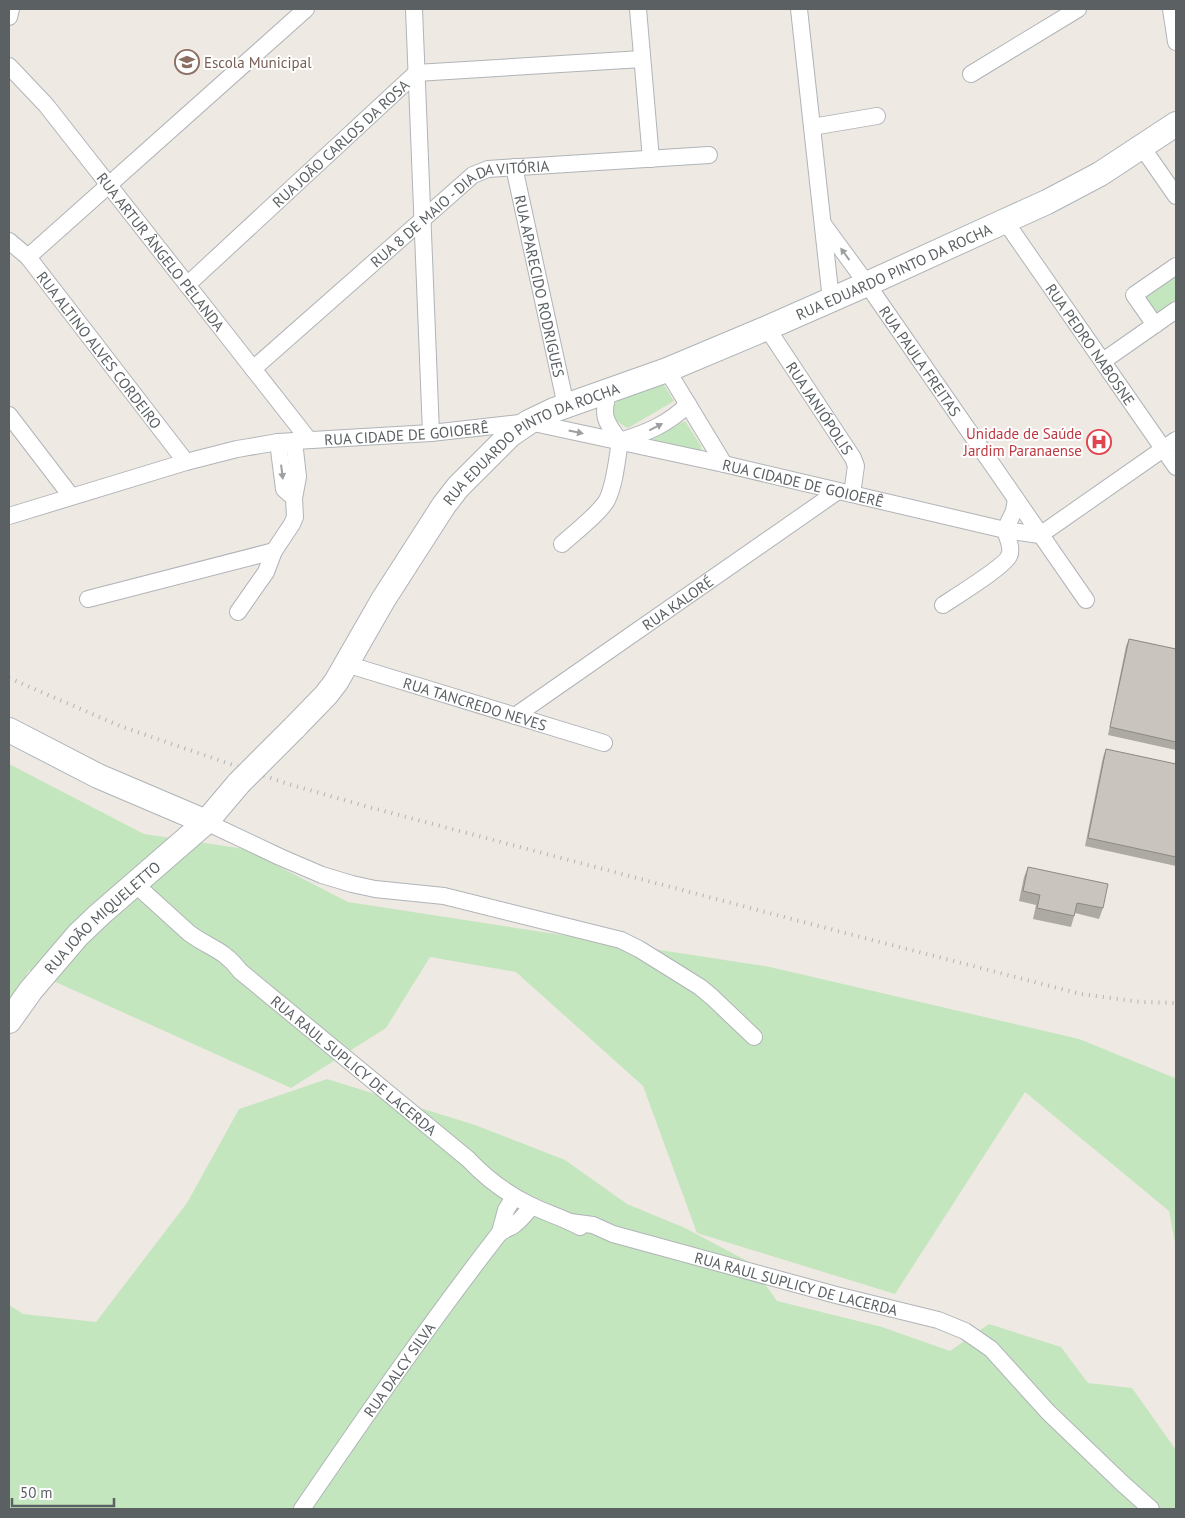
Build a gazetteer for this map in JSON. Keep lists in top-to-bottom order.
{
  "streets": {
    "main road": ["RUA EDUARDO PINTO DA ROCHA", "RUA JOÃO MIQUELETTO"],
    "street": [
      "RUA JOÃO CARLOS DA ROSA",
      "RUA 8 DE MAIO - DIA DA VITÓRIA",
      "RUA ARTUR ÂNGELO PELANDA",
      "RUA APARECIDO RODRIGUES",
      "RUA PEDRO NABOSNE",
      "RUA ALTINO ALVES CORDEIRO",
      "RUA PAULA FREITAS",
      "RUA JANIÓPOLIS",
      "RUA CIDADE DE GOIOERÊ",
      "RUA KALORÉ",
      "RUA TANCREDO NEVES",
      "RUA RAUL SUPLICY DE LACERDA",
      "RUA DALCY SILVA"
    ]
  },
  "crossings": [
    ["RUA JOÃO CARLOS DA ROSA", "RUA ARTUR ÂNGELO PELANDA"],
    ["RUA 8 DE MAIO - DIA DA VITÓRIA", "RUA ARTUR ÂNGELO PELANDA"],
    ["RUA 8 DE MAIO - DIA DA VITÓRIA", "RUA APARECIDO RODRIGUES"],
    ["RUA ARTUR ÂNGELO PELANDA", "RUA CIDADE DE GOIOERÊ"],
    ["RUA EDUARDO PINTO DA ROCHA", "RUA APARECIDO RODRIGUES"],
    ["RUA EDUARDO PINTO DA ROCHA", "RUA PEDRO NABOSNE"],
    ["RUA EDUARDO PINTO DA ROCHA", "RUA PAULA FREITAS"],
    ["RUA EDUARDO PINTO DA ROCHA", "RUA JANIÓPOLIS"],
    ["RUA EDUARDO PINTO DA ROCHA", "RUA CIDADE DE GOIOERÊ"],
    ["RUA EDUARDO PINTO DA ROCHA", "RUA TANCREDO NEVES"],
    ["RUA EDUARDO PINTO DA ROCHA", "RUA JOÃO MIQUELETTO"],
    ["RUA ALTINO ALVES CORDEIRO", "RUA CIDADE DE GOIOERÊ"],
    ["RUA PAULA FREITAS", "RUA CIDADE DE GOIOERÊ"],
    ["RUA JANIÓPOLIS", "RUA CIDADE DE GOIOERÊ"],
    ["RUA JANIÓPOLIS", "RUA KALORÉ"],
    ["RUA CIDADE DE GOIOERÊ", "RUA KALORÉ"],
    ["RUA KALORÉ", "RUA TANCREDO NEVES"],
    ["RUA JOÃO MIQUELETTO", "RUA RAUL SUPLICY DE LACERDA"],
    ["RUA RAUL SUPLICY DE LACERDA", "RUA DALCY SILVA"]
  ],
  "places": {
    "school or university": ["Escola Municipal"],
    "hospital": ["Unidade de Saúde Jardim Paranaense"]
  },
  "scale_bar": "50 m"
}
